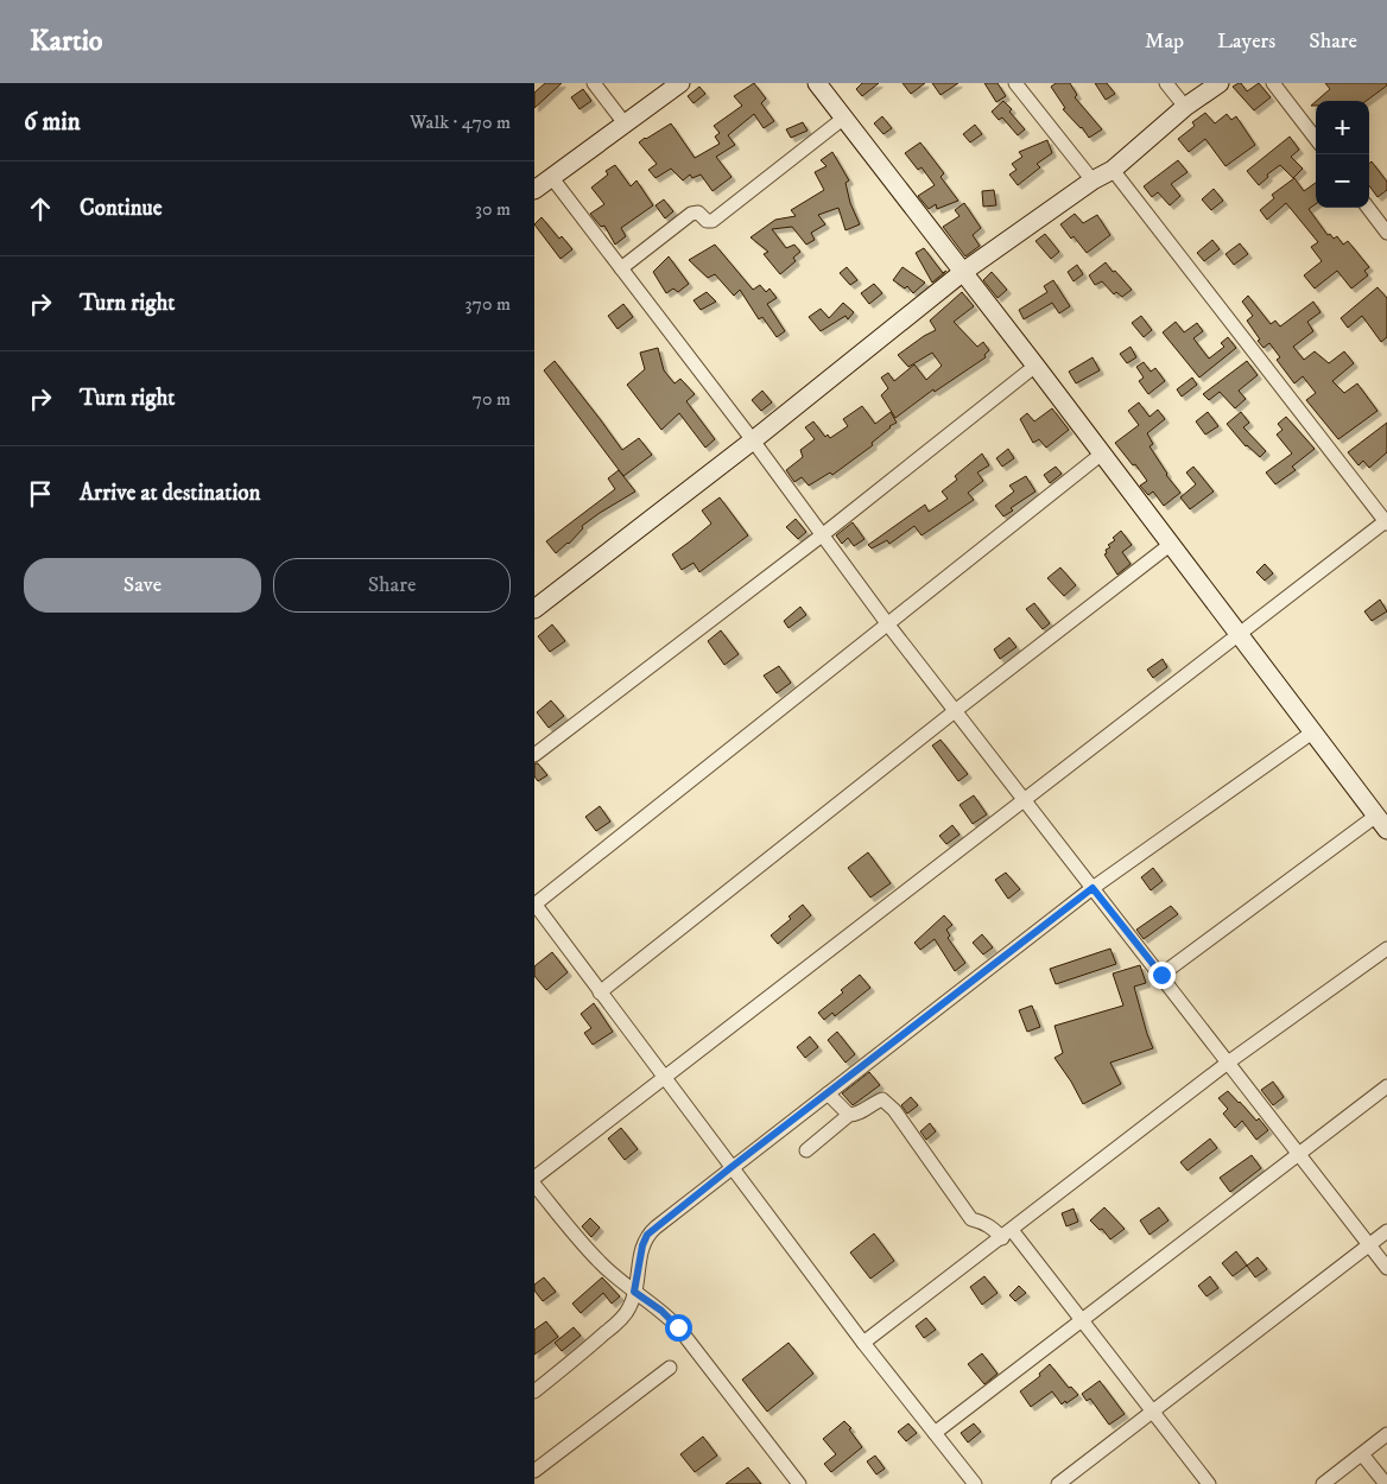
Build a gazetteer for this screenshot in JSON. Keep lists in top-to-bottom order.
{
  "page": {
    "header": "Kartio",
    "nav": ["Map", "Layers", "Share"],
    "heading": ["6 min", "Walk · 470 m"],
    "map_buttons": ["+", "−"],
    "list": [
      ["Continue", "30 m"],
      ["Turn right", "370 m"],
      ["Turn right", "70 m"],
      "Arrive at destination"
    ],
    "buttons": ["Save", "Share"]
  }
}
